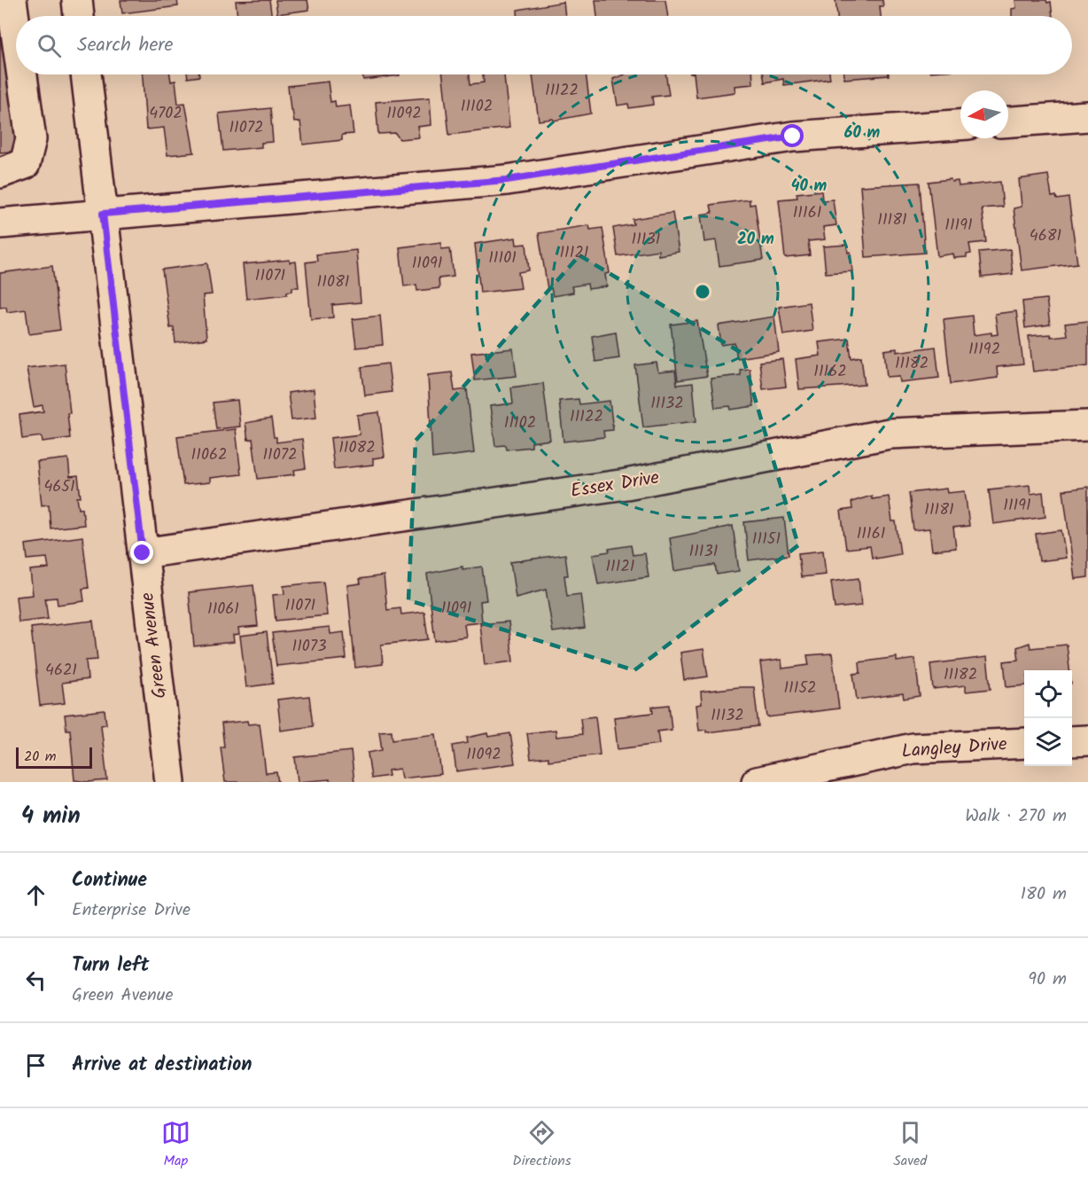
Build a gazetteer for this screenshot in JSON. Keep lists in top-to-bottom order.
{
  "streets": {
    "street": ["Essex Drive", "Green Avenue", "Langley Drive"]
  },
  "crossings": [
    ["Essex Drive", "Green Avenue"]
  ],
  "house_numbers": [
    "11122",
    "11102",
    "4702",
    "11092",
    "11072",
    "11161",
    "11181",
    "11191",
    "4681",
    "11131",
    "11121",
    "11101",
    "11091",
    "11071",
    "11081",
    "11192",
    "11182",
    "11162",
    "11132",
    "11122",
    "11102",
    "11082",
    "11062",
    "11072",
    "4651",
    "11191",
    "11181",
    "11161",
    "11151",
    "11131",
    "11121",
    "11071",
    "11091",
    "11061",
    "11073",
    "4621",
    "11182",
    "11152",
    "11132",
    "11092"
  ],
  "scale_bar": "20 m",
  "north": "left",
  "page": {
    "search": "Search here",
    "scale": "20 m",
    "heading": ["4 min", "Walk · 270 m"],
    "list": [
      ["Continue", "Enterprise Drive", "180 m"],
      ["Turn left", "Green Avenue", "90 m"],
      "Arrive at destination"
    ],
    "nav": ["Map", "Directions", "Saved"]
  },
  "rings": ["60 m", "40 m", "20 m"]
}
